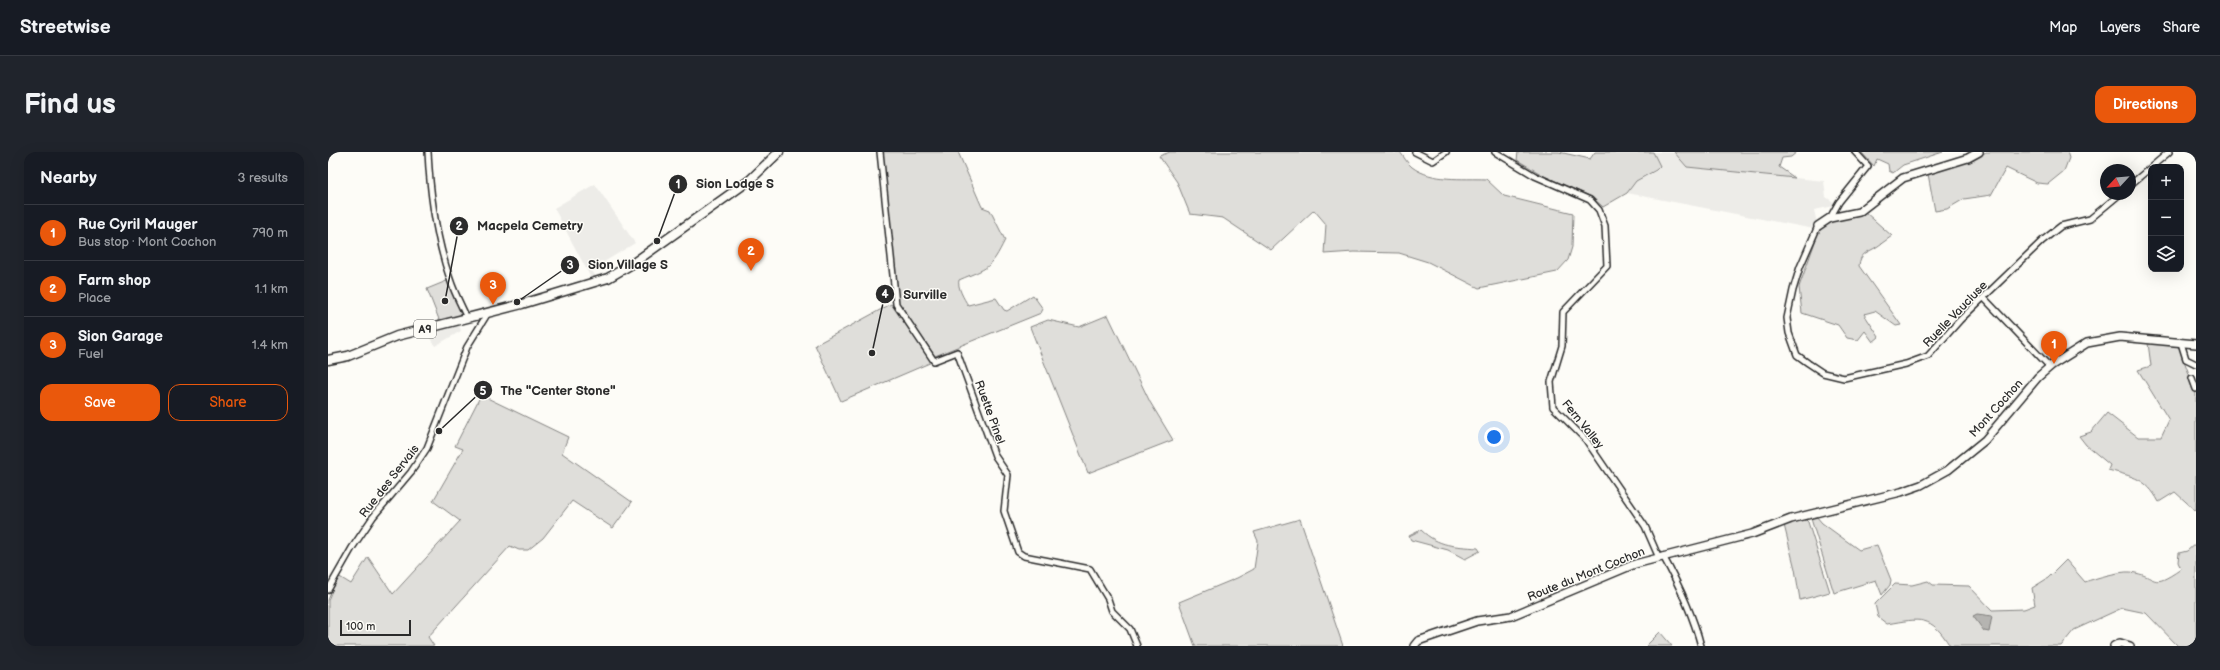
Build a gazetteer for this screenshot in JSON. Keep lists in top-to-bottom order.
{
  "streets": {
    "main road": ["A9", "Mont Cochon", "Route du Mont Cochon"],
    "street": [
      "Ruelle Vaucluse",
      "Ruette Pinel",
      "Fern Valley",
      "Rue des Servais"
    ]
  },
  "crossings": [
    ["A9", "Rue des Servais"],
    ["Mont Cochon", "Route du Mont Cochon"],
    ["Fern Valley", "Route du Mont Cochon"]
  ],
  "places": [
    "Sion Lodge S",
    "Macpela Cemetry",
    "Sion Village S",
    "Surville",
    "The \"Center Stone\""
  ],
  "scale_bar": "100 m",
  "north": "bottom left",
  "page": {
    "header": "Streetwise",
    "nav": ["Map", "Layers", "Share"],
    "buttons": [
      "Directions",
      ["Save", "Share"]
    ],
    "title": "Find us",
    "heading": ["Nearby", "3 results"],
    "map_buttons": ["+", "−"],
    "list": [
      {
        "mark": "1",
        "name": "Rue Cyril Mauger",
        "note": "Bus stop · Mont Cochon",
        "value": "790 m"
      },
      {
        "mark": "2",
        "name": "Farm shop",
        "note": "Place",
        "value": "1.1 km"
      },
      {
        "mark": "3",
        "name": "Sion Garage",
        "note": "Fuel",
        "value": "1.4 km"
      }
    ],
    "pins": ["2", "3", "1"],
    "scale": "100 m"
  }
}
